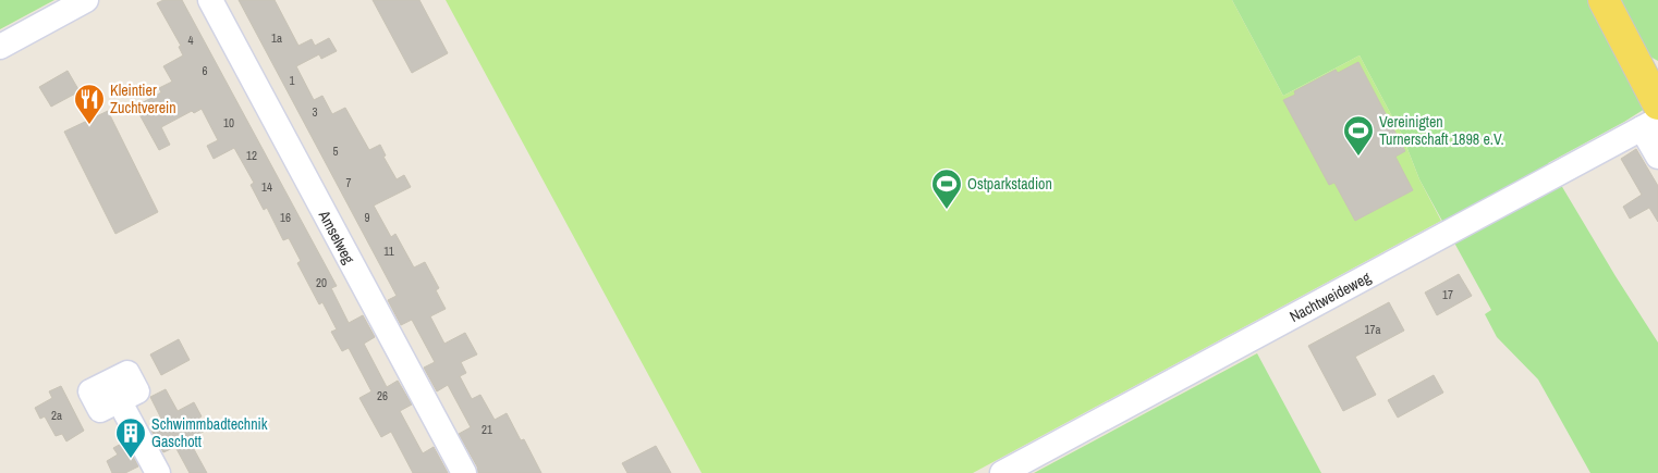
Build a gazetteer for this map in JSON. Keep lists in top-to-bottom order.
{
  "streets": {
    "street": ["Amselweg", "Nachtweideweg"]
  },
  "places": {
    "restaurant": ["Kleintier Zuchtverein"],
    "sports": ["Vereinigten Turnerschaft 1898 e.V.", "Ostparkstadion"],
    "building": ["Schwimmbadtechnik Gaschott"]
  },
  "house_numbers": [
    "1a",
    "4",
    "6",
    "1",
    "3",
    "10",
    "5",
    "12",
    "7",
    "14",
    "16",
    "9",
    "11",
    "20",
    "17",
    "17a",
    "26",
    "2a",
    "21"
  ]
}
